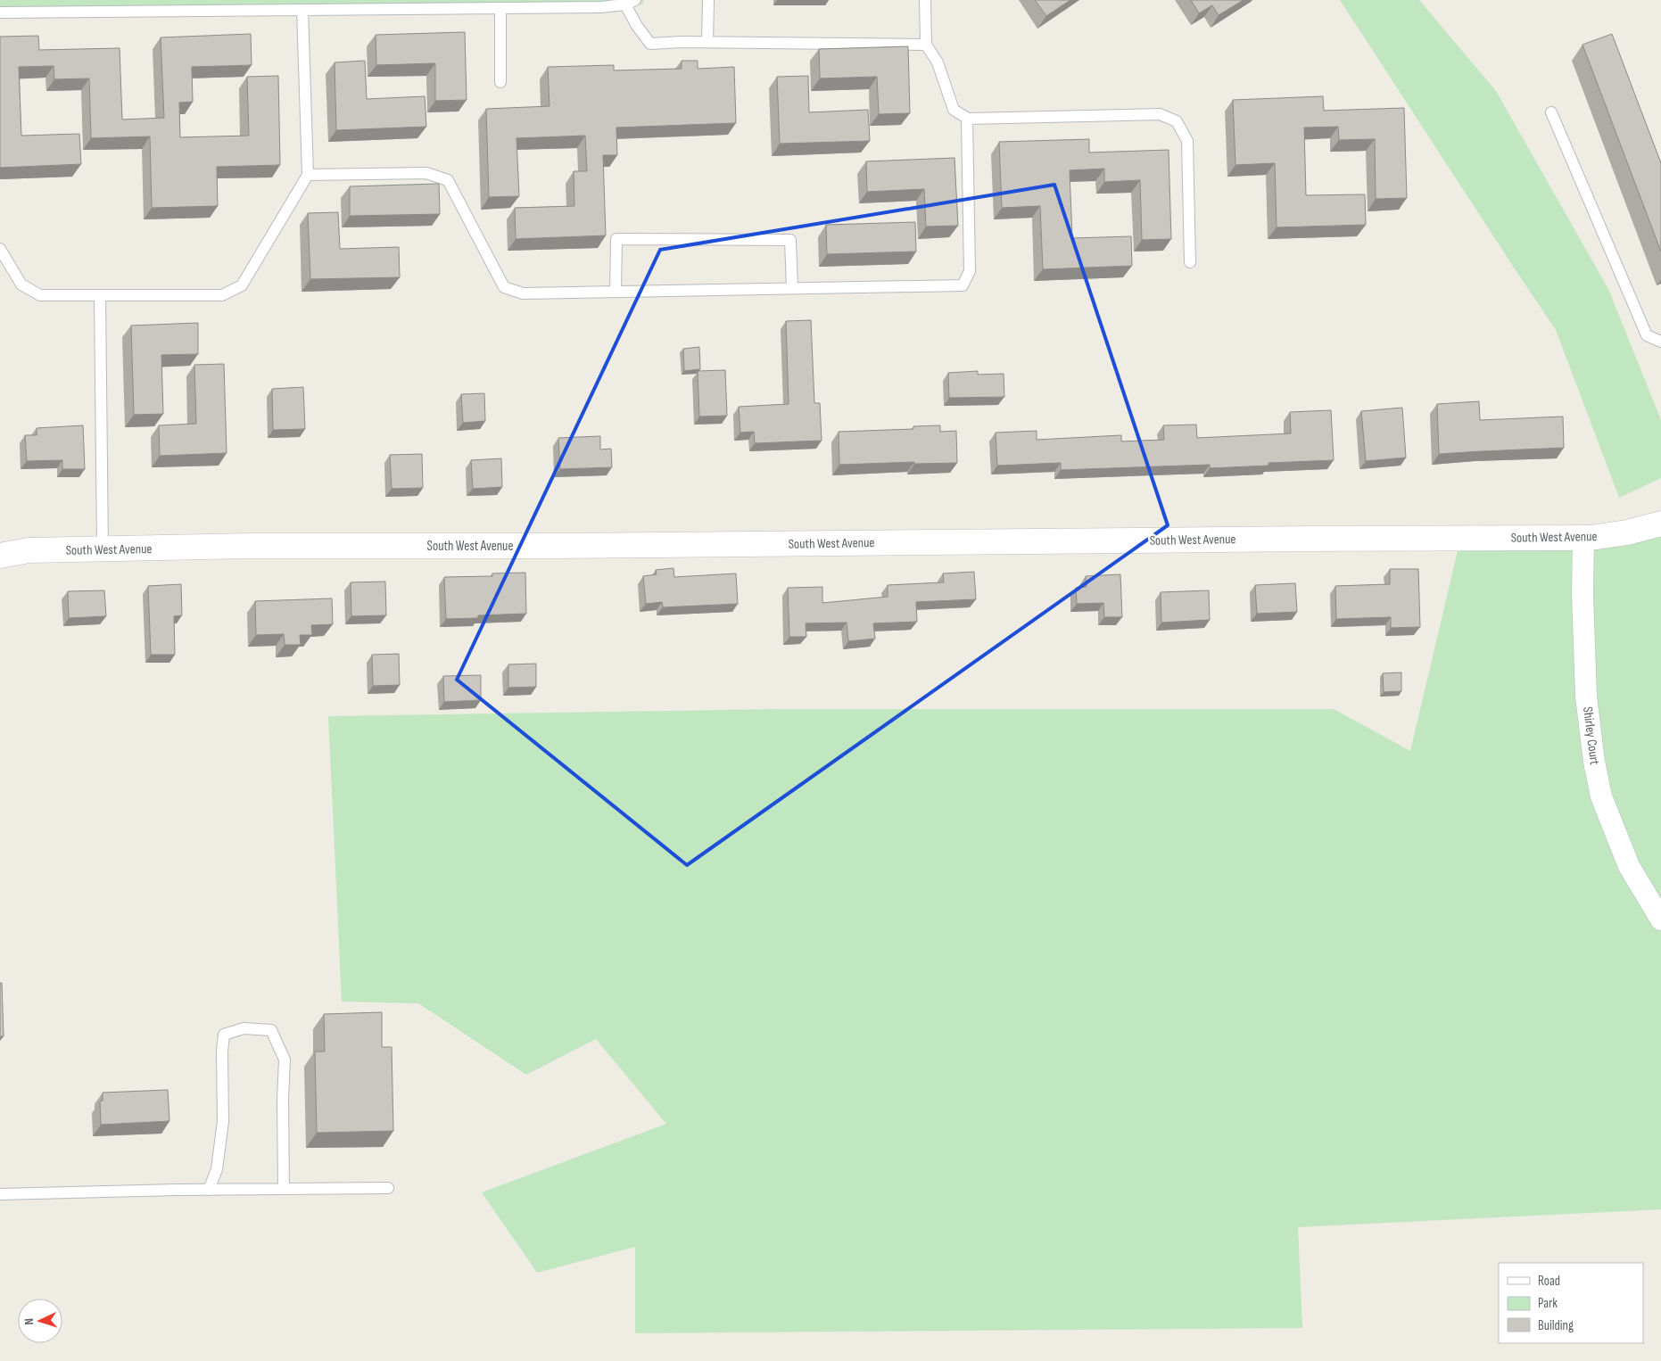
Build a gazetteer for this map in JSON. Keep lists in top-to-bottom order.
{
  "streets": {
    "street": ["South West Avenue", "Shirley Court"]
  },
  "crossings": [
    ["South West Avenue", "Shirley Court"]
  ],
  "legend": ["Road", "Park", "Building"],
  "north": "left"
}
